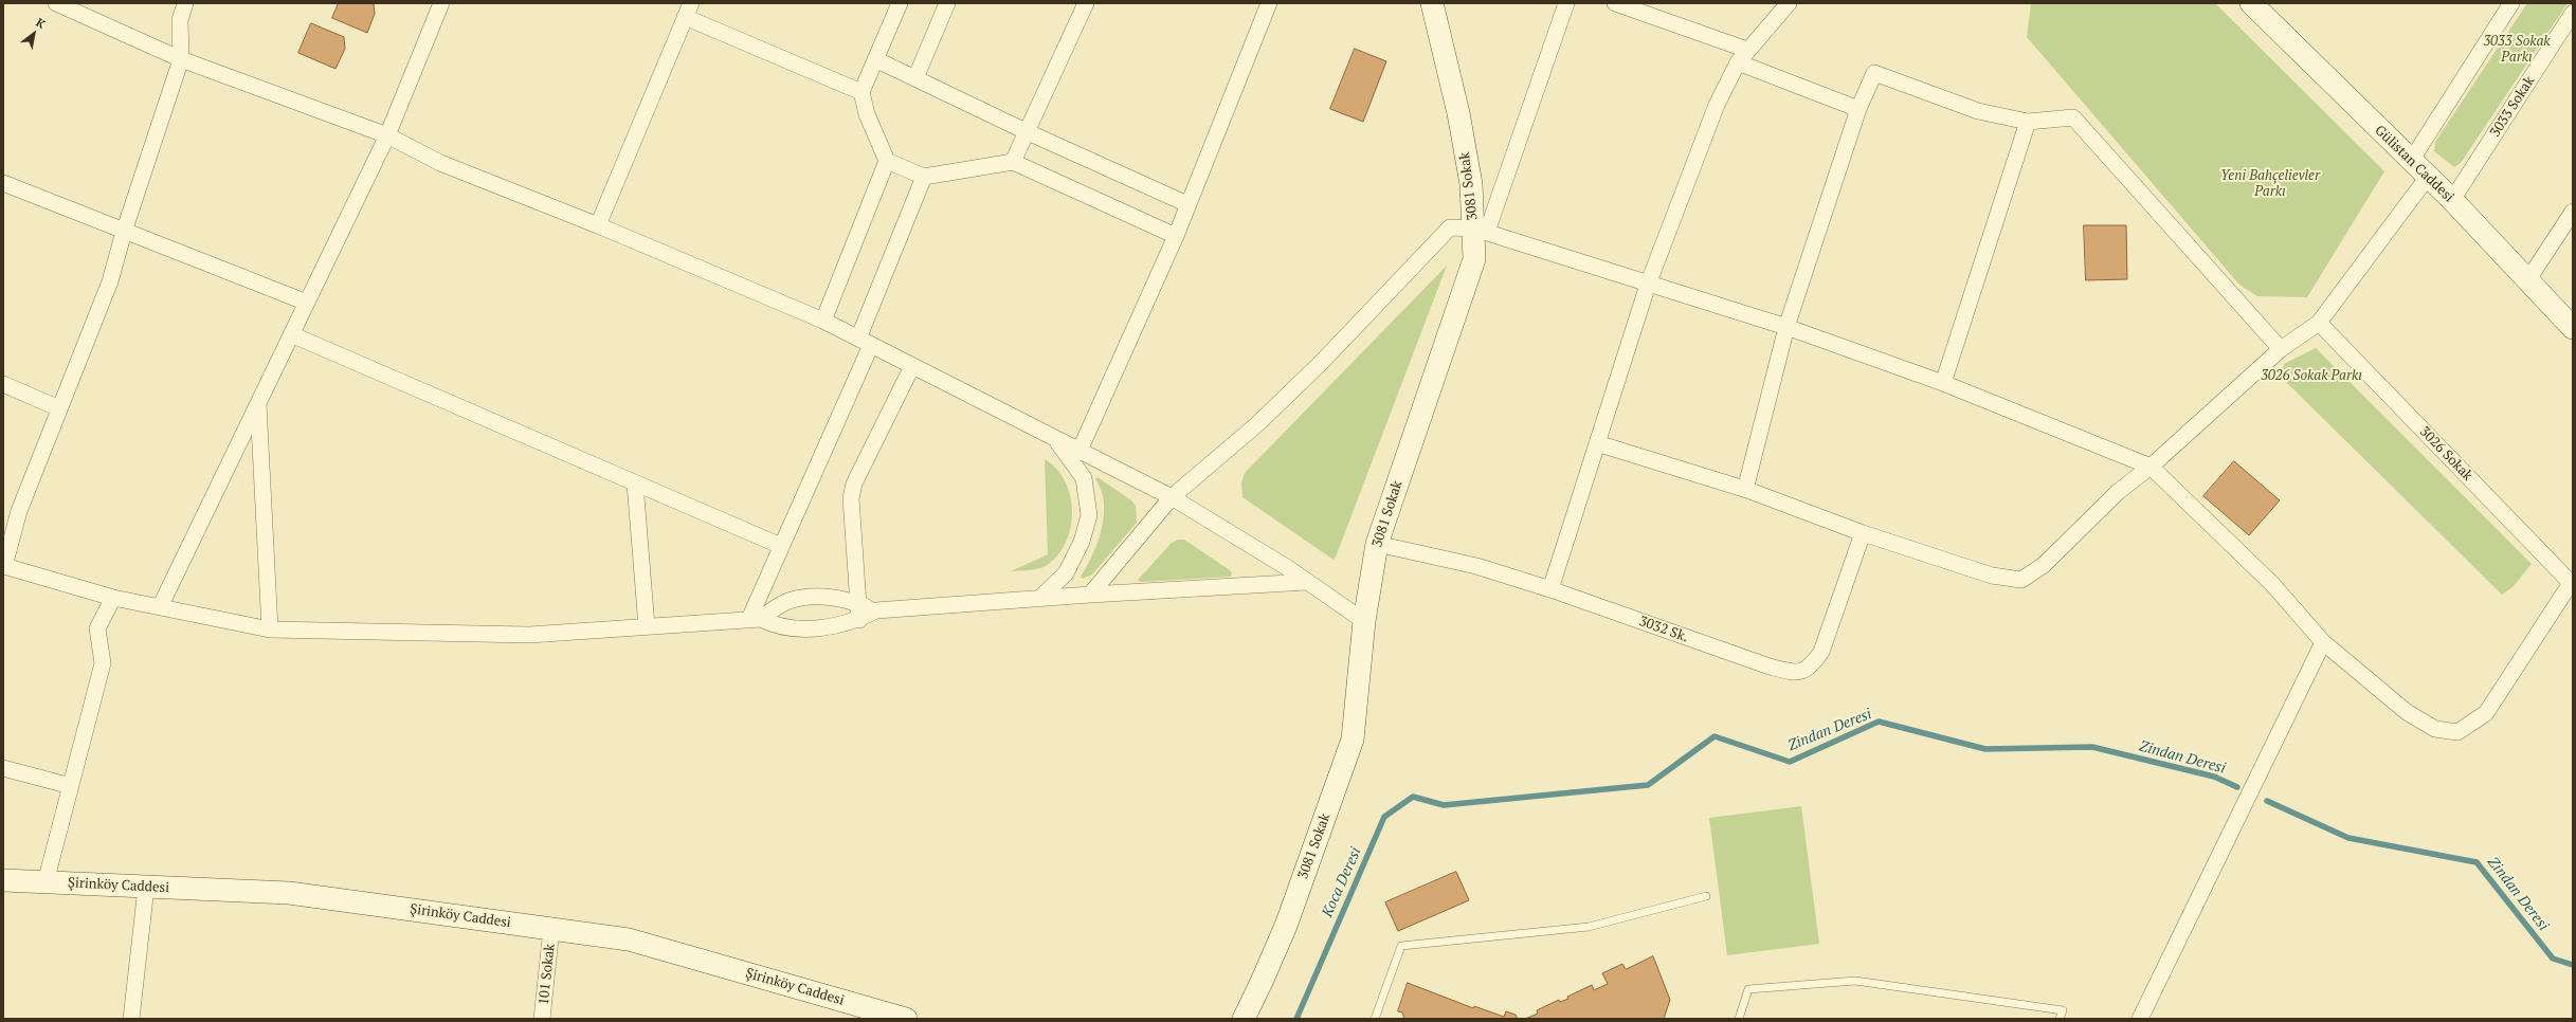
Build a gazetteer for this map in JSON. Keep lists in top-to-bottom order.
{
  "streets": {
    "street": [
      "3033 Sokak",
      "Gülistan Caddesi",
      "3081 Sokak",
      "3026 Sokak",
      "3032 Sk.",
      "Şirinköy Caddesi",
      "101 Sokak"
    ]
  },
  "crossings": [
    ["3033 Sokak", "Gülistan Caddesi"],
    ["3081 Sokak", "3032 Sk."],
    ["Şirinköy Caddesi", "101 Sokak"]
  ],
  "water": ["Zindan Deresi", "Koca Deresi"],
  "parks": ["3033 Sokak Parkı", "Yeni Bahçelievler Parkı", "3026 Sokak Parkı"],
  "north": "top right"
}
